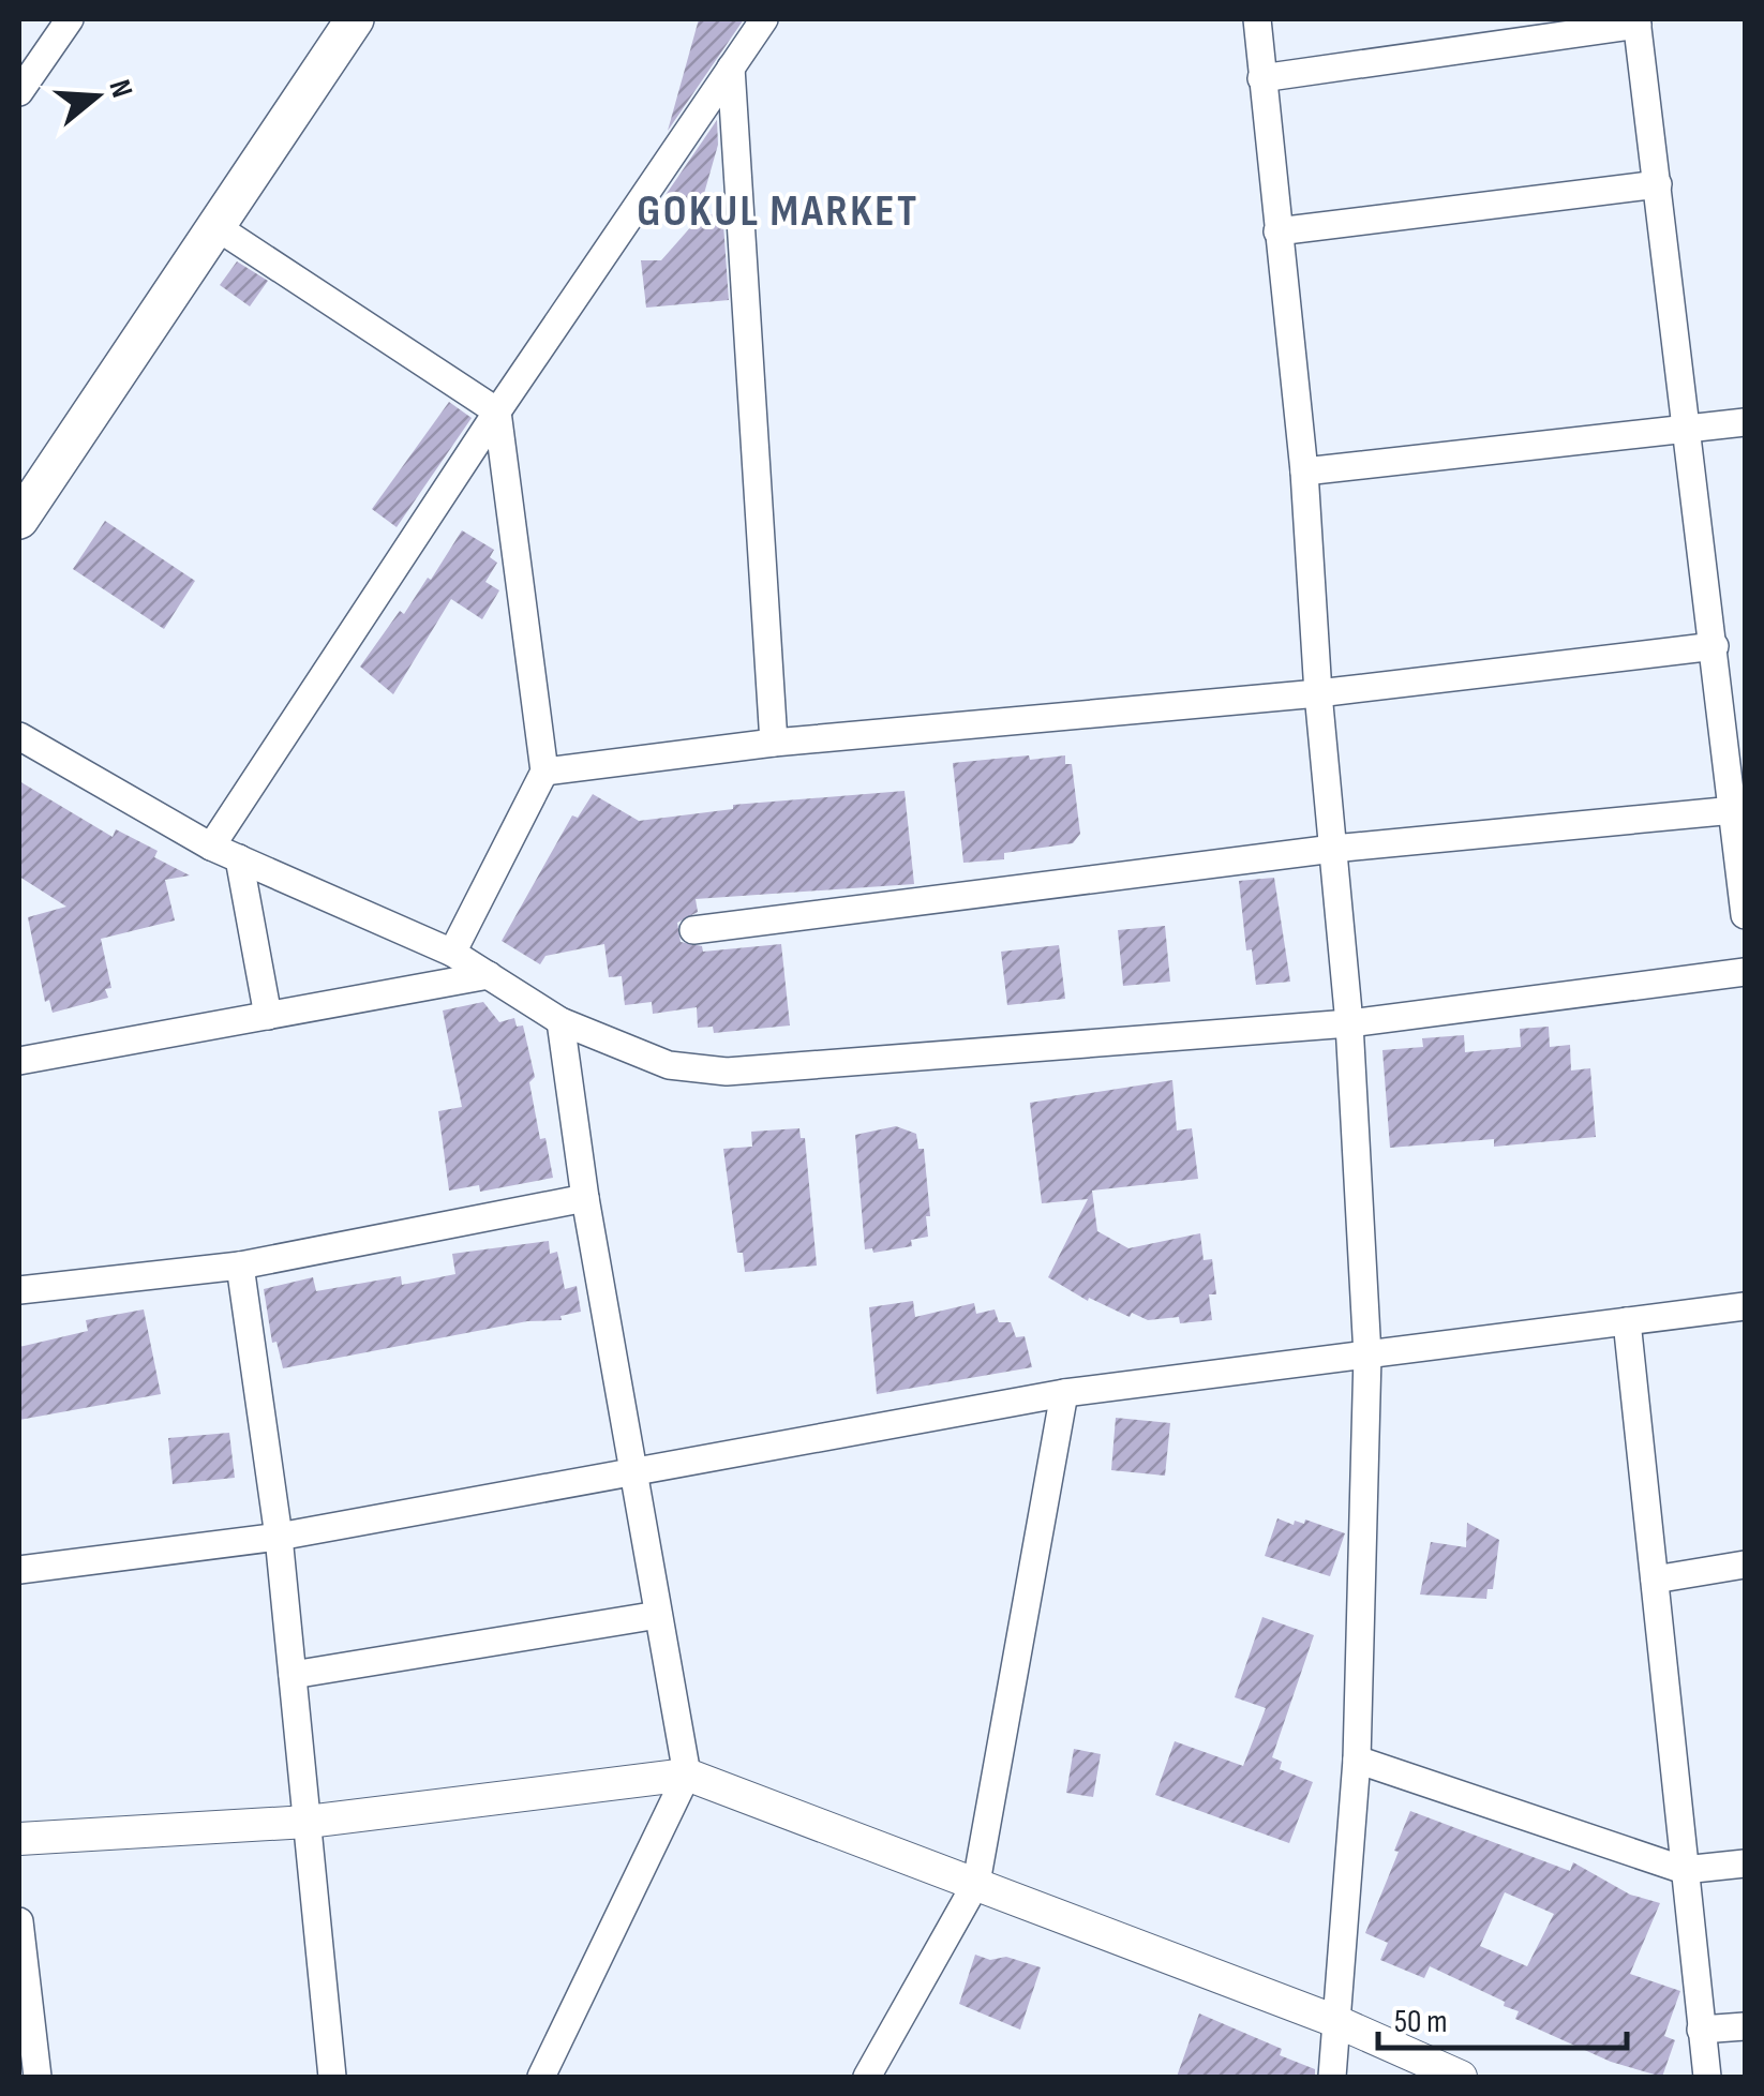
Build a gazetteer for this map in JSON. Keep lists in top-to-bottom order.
{
  "districts": ["GOKUL MARKET"],
  "scale_bar": "50 m",
  "north": "right"
}
